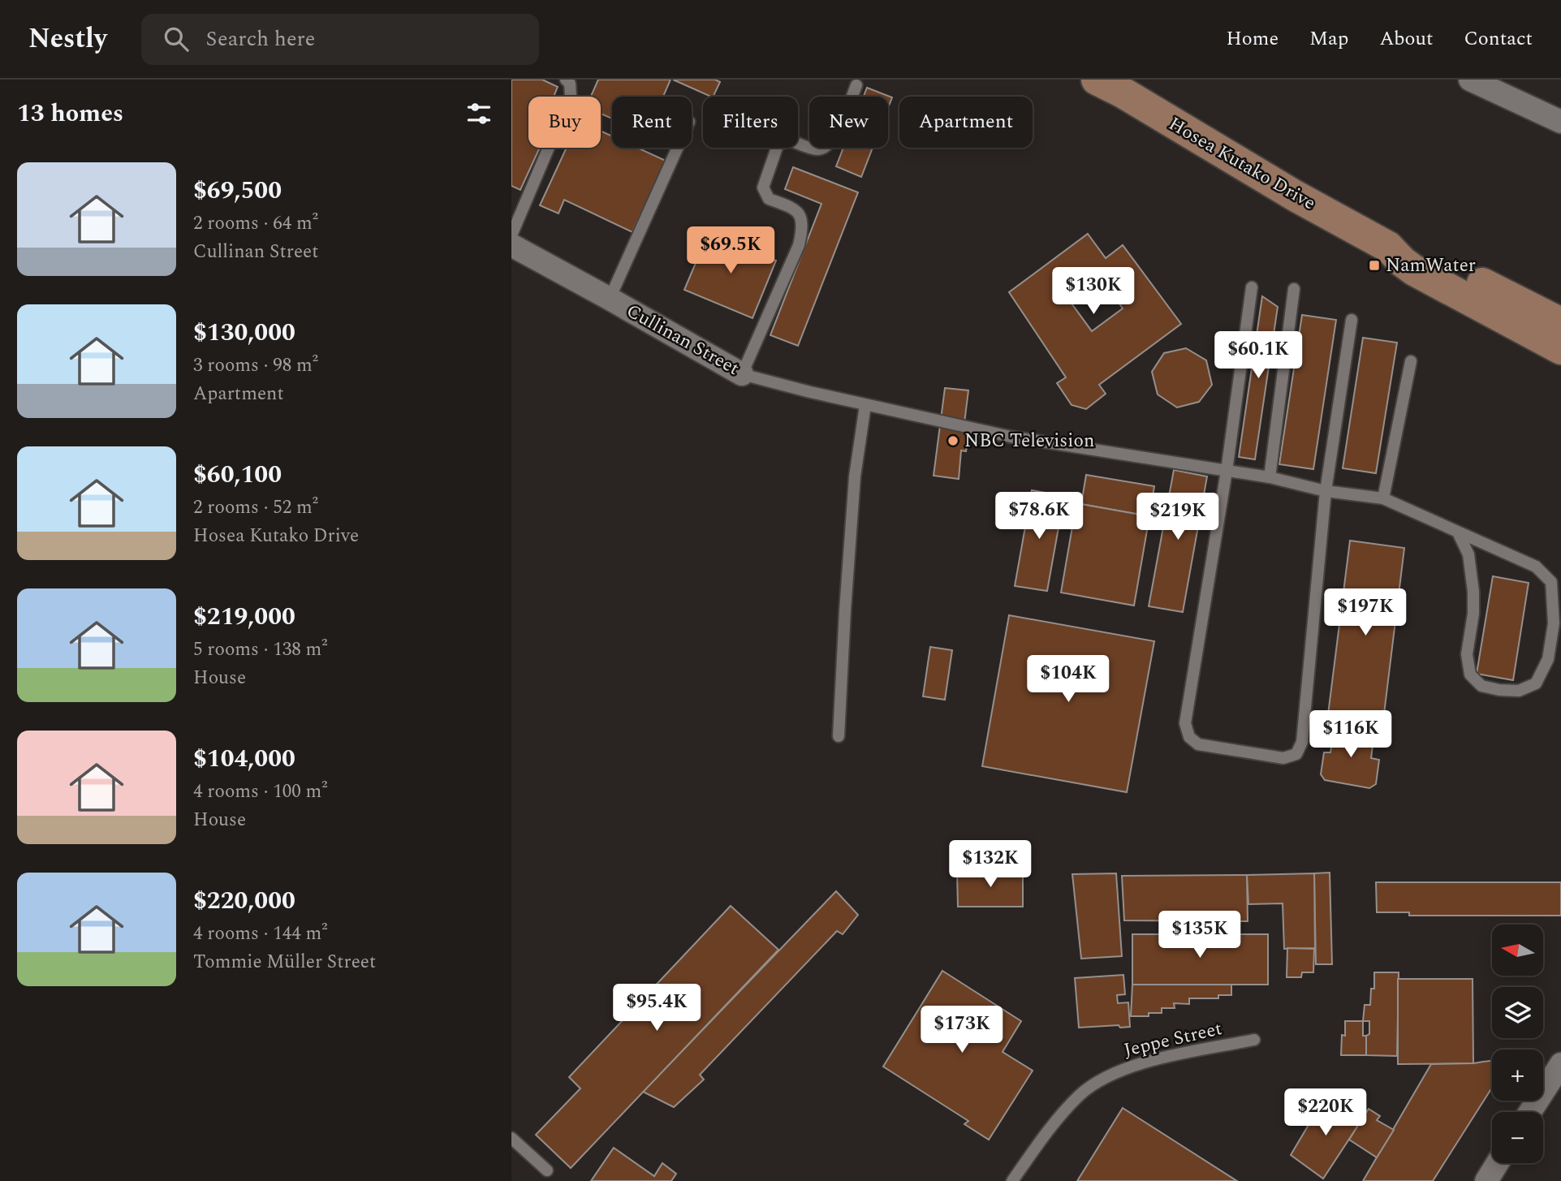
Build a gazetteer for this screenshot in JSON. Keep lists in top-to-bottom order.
{
  "streets": {
    "main road": ["Hosea Kutako Drive"],
    "street": ["Cullinan Street"],
    "lane": ["Jeppe Street"]
  },
  "places": {
    "transit": ["NamWater"],
    "other": ["NBC Television"]
  },
  "north": "left",
  "page": {
    "header": "Nestly",
    "search": "Search here",
    "nav": [
      "Home",
      "Map",
      "About",
      "Contact"
    ],
    "heading": "13 homes",
    "chip": [
      "Buy",
      "Rent",
      "Filters",
      "New",
      "Apartment"
    ],
    "list": [
      {
        "name": "$69,500",
        "note": "2 rooms · 64 m² · Cullinan Street"
      },
      {
        "name": "$130,000",
        "note": "3 rooms · 98 m² · Apartment"
      },
      {
        "name": "$60,100",
        "note": "2 rooms · 52 m² · Hosea Kutako Drive"
      },
      {
        "name": "$219,000",
        "note": "5 rooms · 138 m² · House"
      },
      {
        "name": "$104,000",
        "note": "4 rooms · 100 m² · House"
      },
      {
        "name": "$220,000",
        "note": "4 rooms · 144 m² · Tommie Müller Street"
      }
    ],
    "price": [
      "$69.5K",
      "$130K",
      "$60.1K",
      "$78.6K",
      "$219K",
      "$197K",
      "$104K",
      "$116K",
      "$132K",
      "$135K",
      "$95.4K",
      "$173K",
      "$220K"
    ],
    "map_buttons": ["+", "−"]
  }
}
